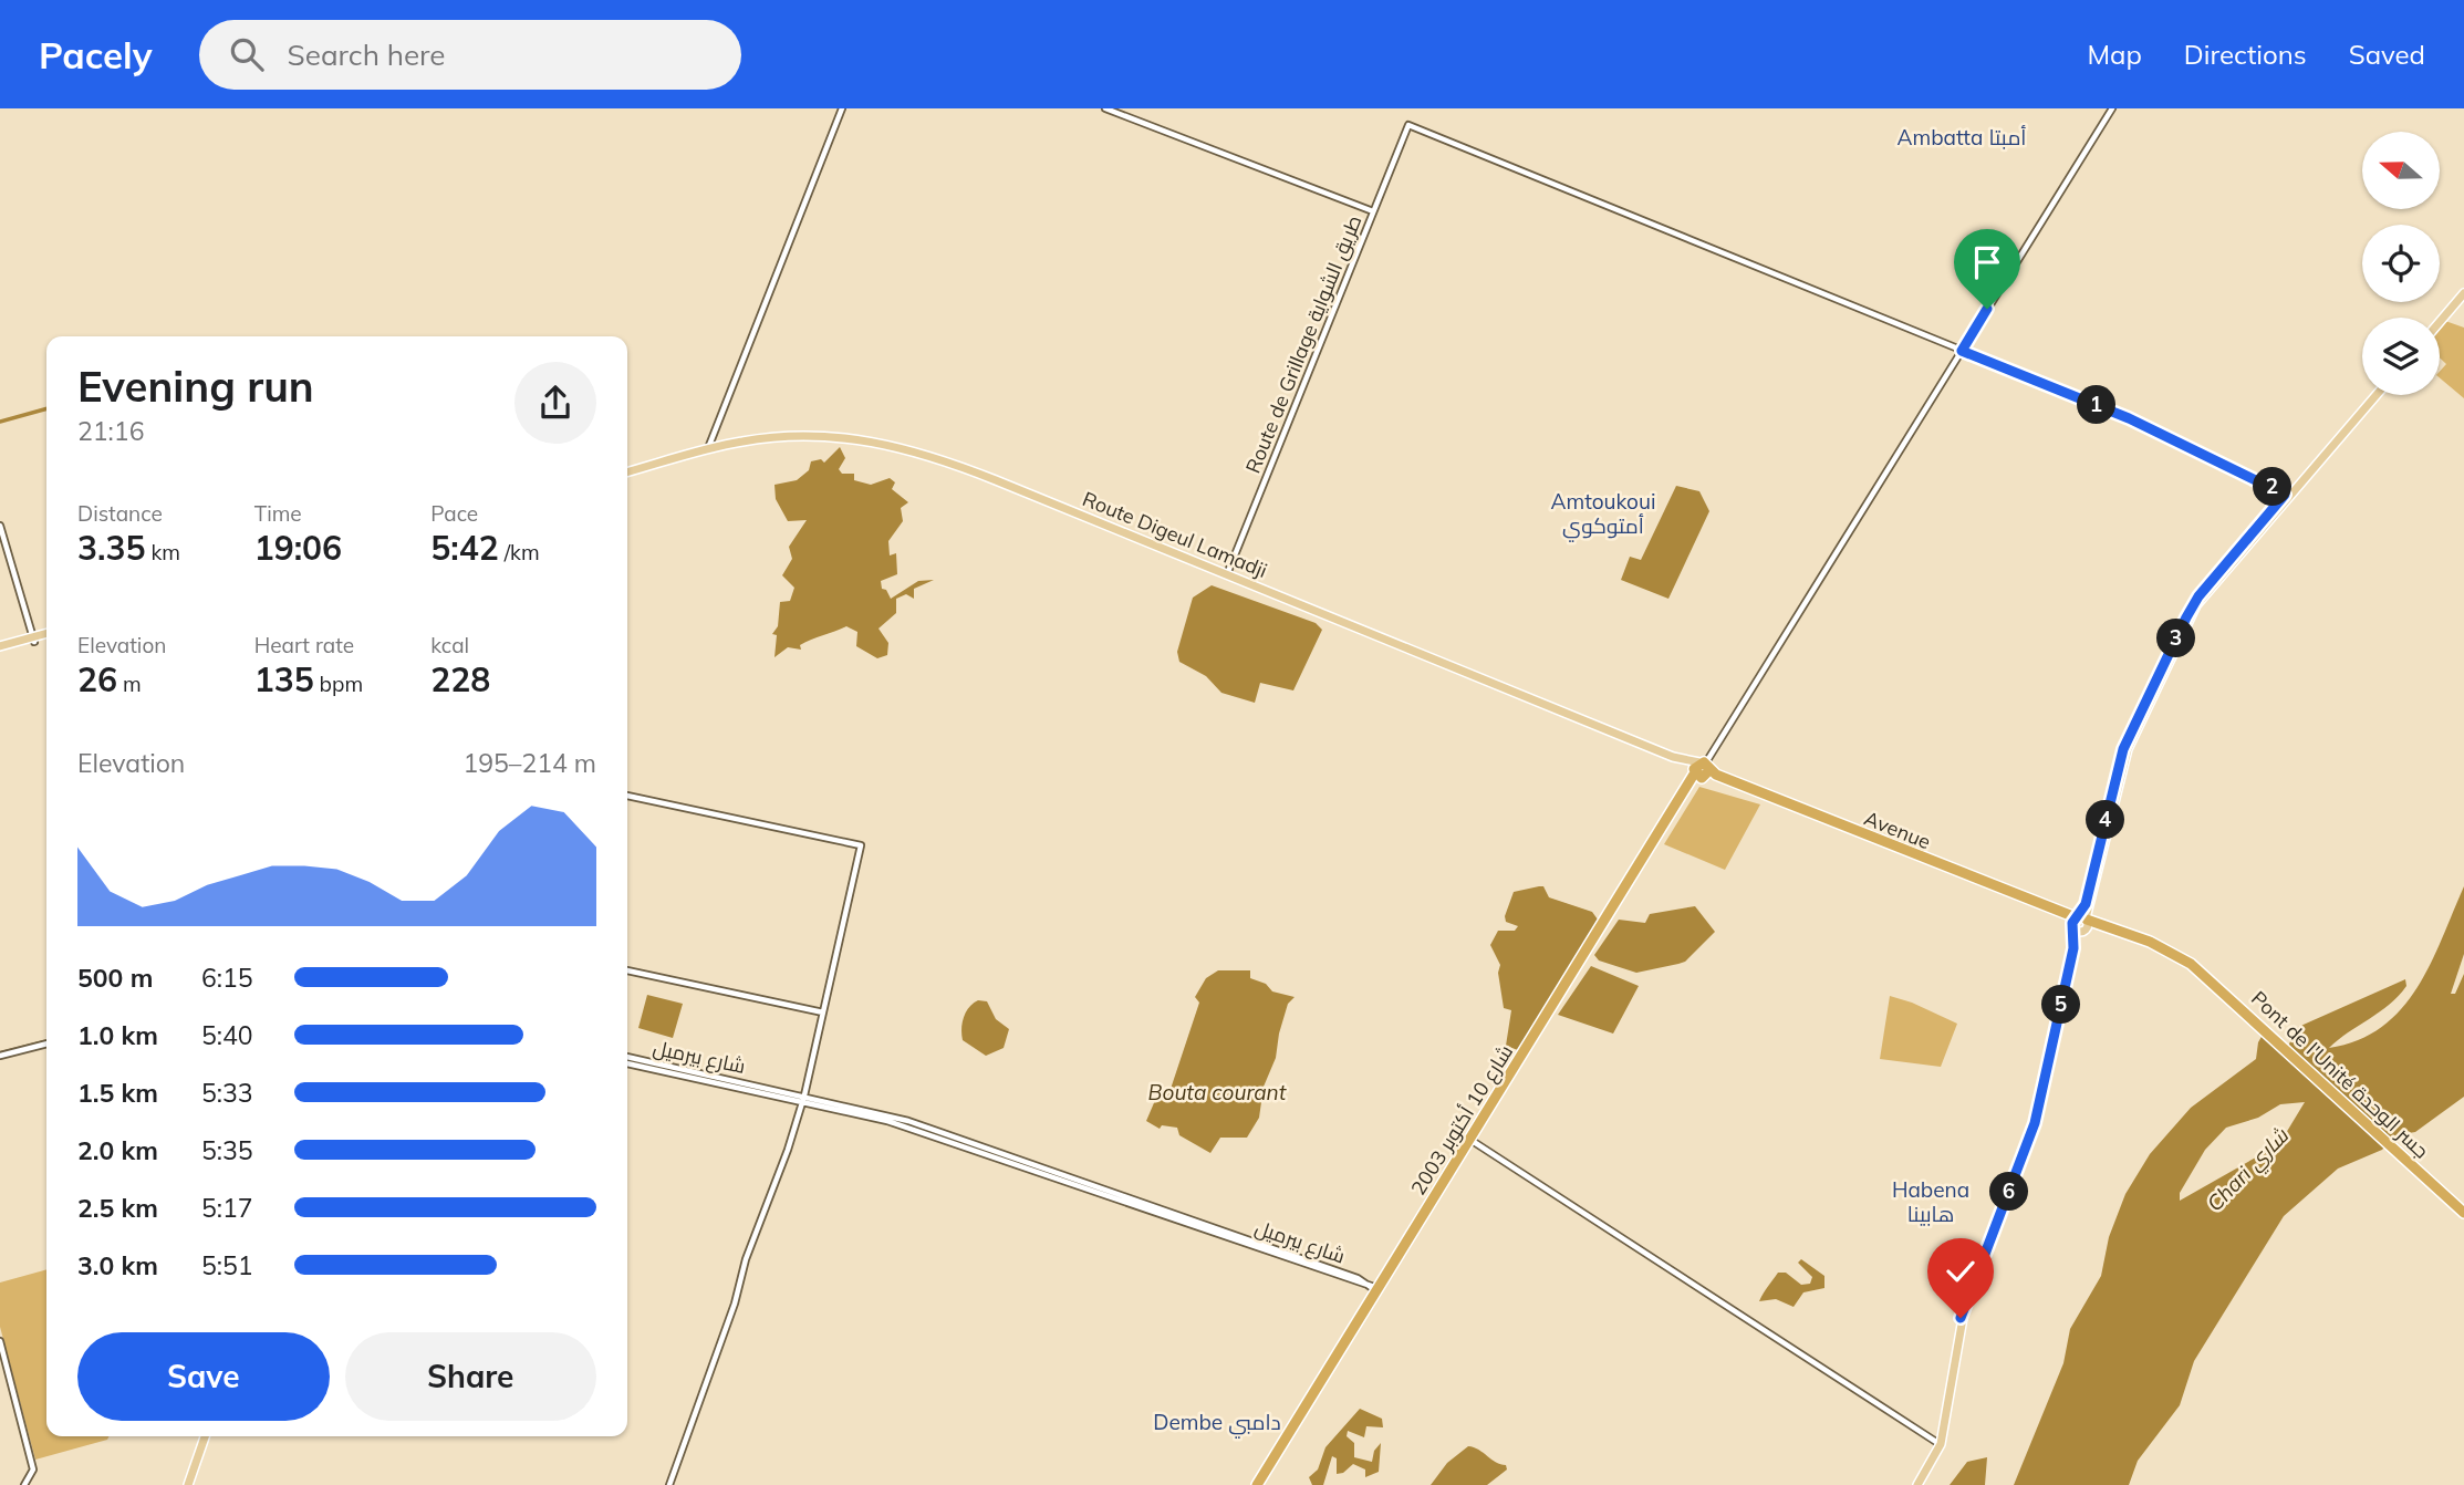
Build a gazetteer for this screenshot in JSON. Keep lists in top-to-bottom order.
{
  "streets": {
    "highway": ["Pont de l'Unité جسر الوحدة", "شارع 10 أكتوبر 2003"],
    "main road": ["Route Digeul Lamadji"],
    "street": ["Route de Grillage طريق الشواية", "شارع بيرميل"]
  },
  "crossings": [
    ["Route de Grillage طريق الشواية", "Route Digeul Lamadji"],
    ["Route Digeul Lamadji", "شارع 10 أكتوبر 2003"],
    ["شارع بيرميل", "شارع 10 أكتوبر 2003"]
  ],
  "districts": [
    "Ambatta أمبتا",
    "Amtoukoui أمتوكوي",
    "Habena هابينا",
    "Dembe دامبي"
  ],
  "water": ["Bouta courant", "Chari شاري"],
  "north": "left",
  "page": {
    "header": "Pacely",
    "search": "Search here",
    "nav": ["Map", "Directions", "Saved"],
    "heading": ["Evening run", "21:16"],
    "pins": [
      "1",
      "2",
      "3",
      "4",
      "5",
      "6"
    ],
    "stats": [
      ["Distance", "3.35 km"],
      ["Time", "19:06"],
      ["Pace", "5:42 /km"],
      ["Elevation", "26 m"],
      ["Heart rate", "135 bpm"],
      ["kcal", "228"]
    ],
    "chart": ["Elevation", "195–214 m"],
    "list": [
      {
        "name": "500 m",
        "note": "6:15"
      },
      {
        "name": "1.0 km",
        "note": "5:40"
      },
      {
        "name": "1.5 km",
        "note": "5:33"
      },
      {
        "name": "2.0 km",
        "note": "5:35"
      },
      {
        "name": "2.5 km",
        "note": "5:17"
      },
      {
        "name": "3.0 km",
        "note": "5:51"
      }
    ],
    "buttons": ["Save", "Share"]
  }
}
